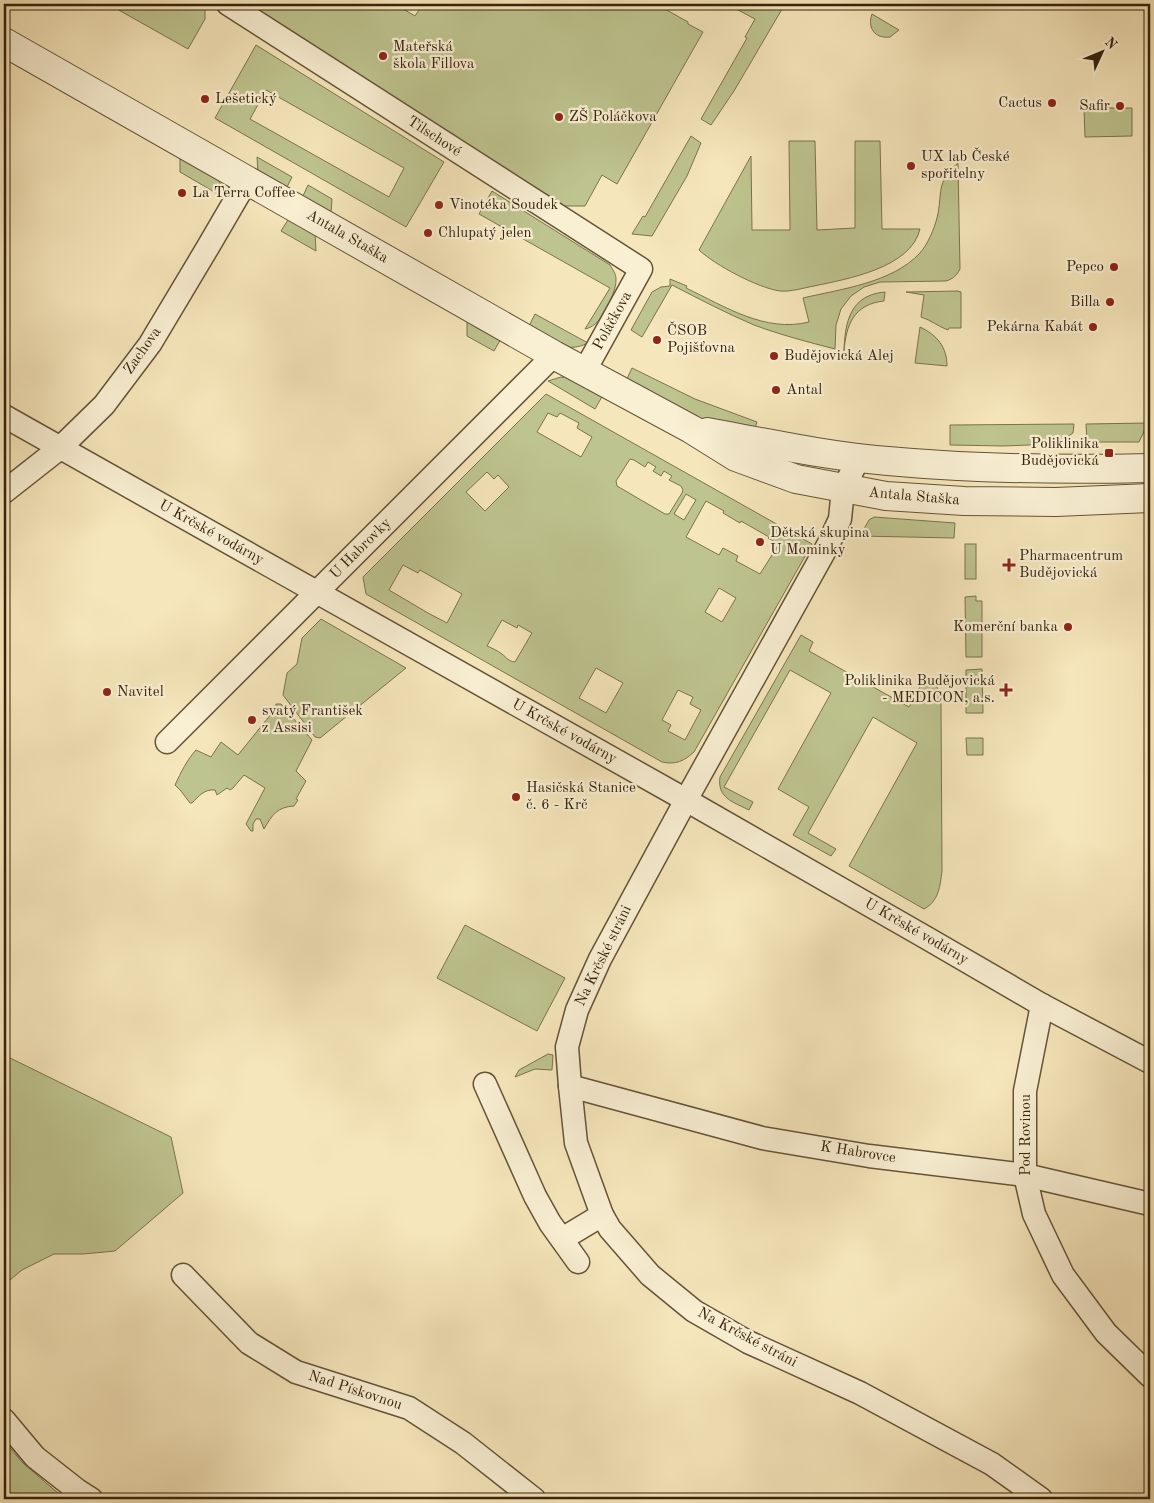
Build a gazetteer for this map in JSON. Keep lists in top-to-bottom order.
{
  "streets": {
    "street": [
      "Tilschové",
      "Antala Staška",
      "Poláčkova",
      "Zachova",
      "U Krčské vodárny",
      "U Habrovky",
      "Na Krčské stráni",
      "Pod Rovinou",
      "K Habrovce",
      "Nad Pískovnou"
    ]
  },
  "crossings": [
    ["Tilschové", "Poláčkova"],
    ["Antala Staška", "Poláčkova"],
    ["Antala Staška", "Zachova"],
    ["Antala Staška", "U Habrovky"],
    ["Antala Staška", "Na Krčské stráni"],
    ["Zachova", "U Krčské vodárny"],
    ["U Krčské vodárny", "U Habrovky"],
    ["U Krčské vodárny", "Na Krčské stráni"],
    ["U Krčské vodárny", "Pod Rovinou"],
    ["Na Krčské stráni", "K Habrovce"],
    ["Pod Rovinou", "K Habrovce"]
  ],
  "places": {
    "other": [
      "Mateřská škola Fillova",
      "Lešetický",
      "Cactus",
      "Safir",
      "ZŠ Poláčkova",
      "UX lab České spořitelny",
      "La Terra Coffee",
      "Vinotéka Soudek",
      "Chlupatý jelen",
      "Pepco",
      "Billa",
      "Pekárna Kabát",
      "ČSOB Pojišťovna",
      "Budějovická Alej",
      "Antal",
      "Dětská skupina U Mominky",
      "Komerční banka",
      "Navitel",
      "svatý František z Assisi",
      "Hasičská Stanice č. 6 - Krč"
    ],
    "transit": ["Poliklinika Budějovická"],
    "health": ["Pharmacentrum Budějovická", "Poliklinika Budějovická - MEDICON, a.s."]
  },
  "north": "top right"
}
